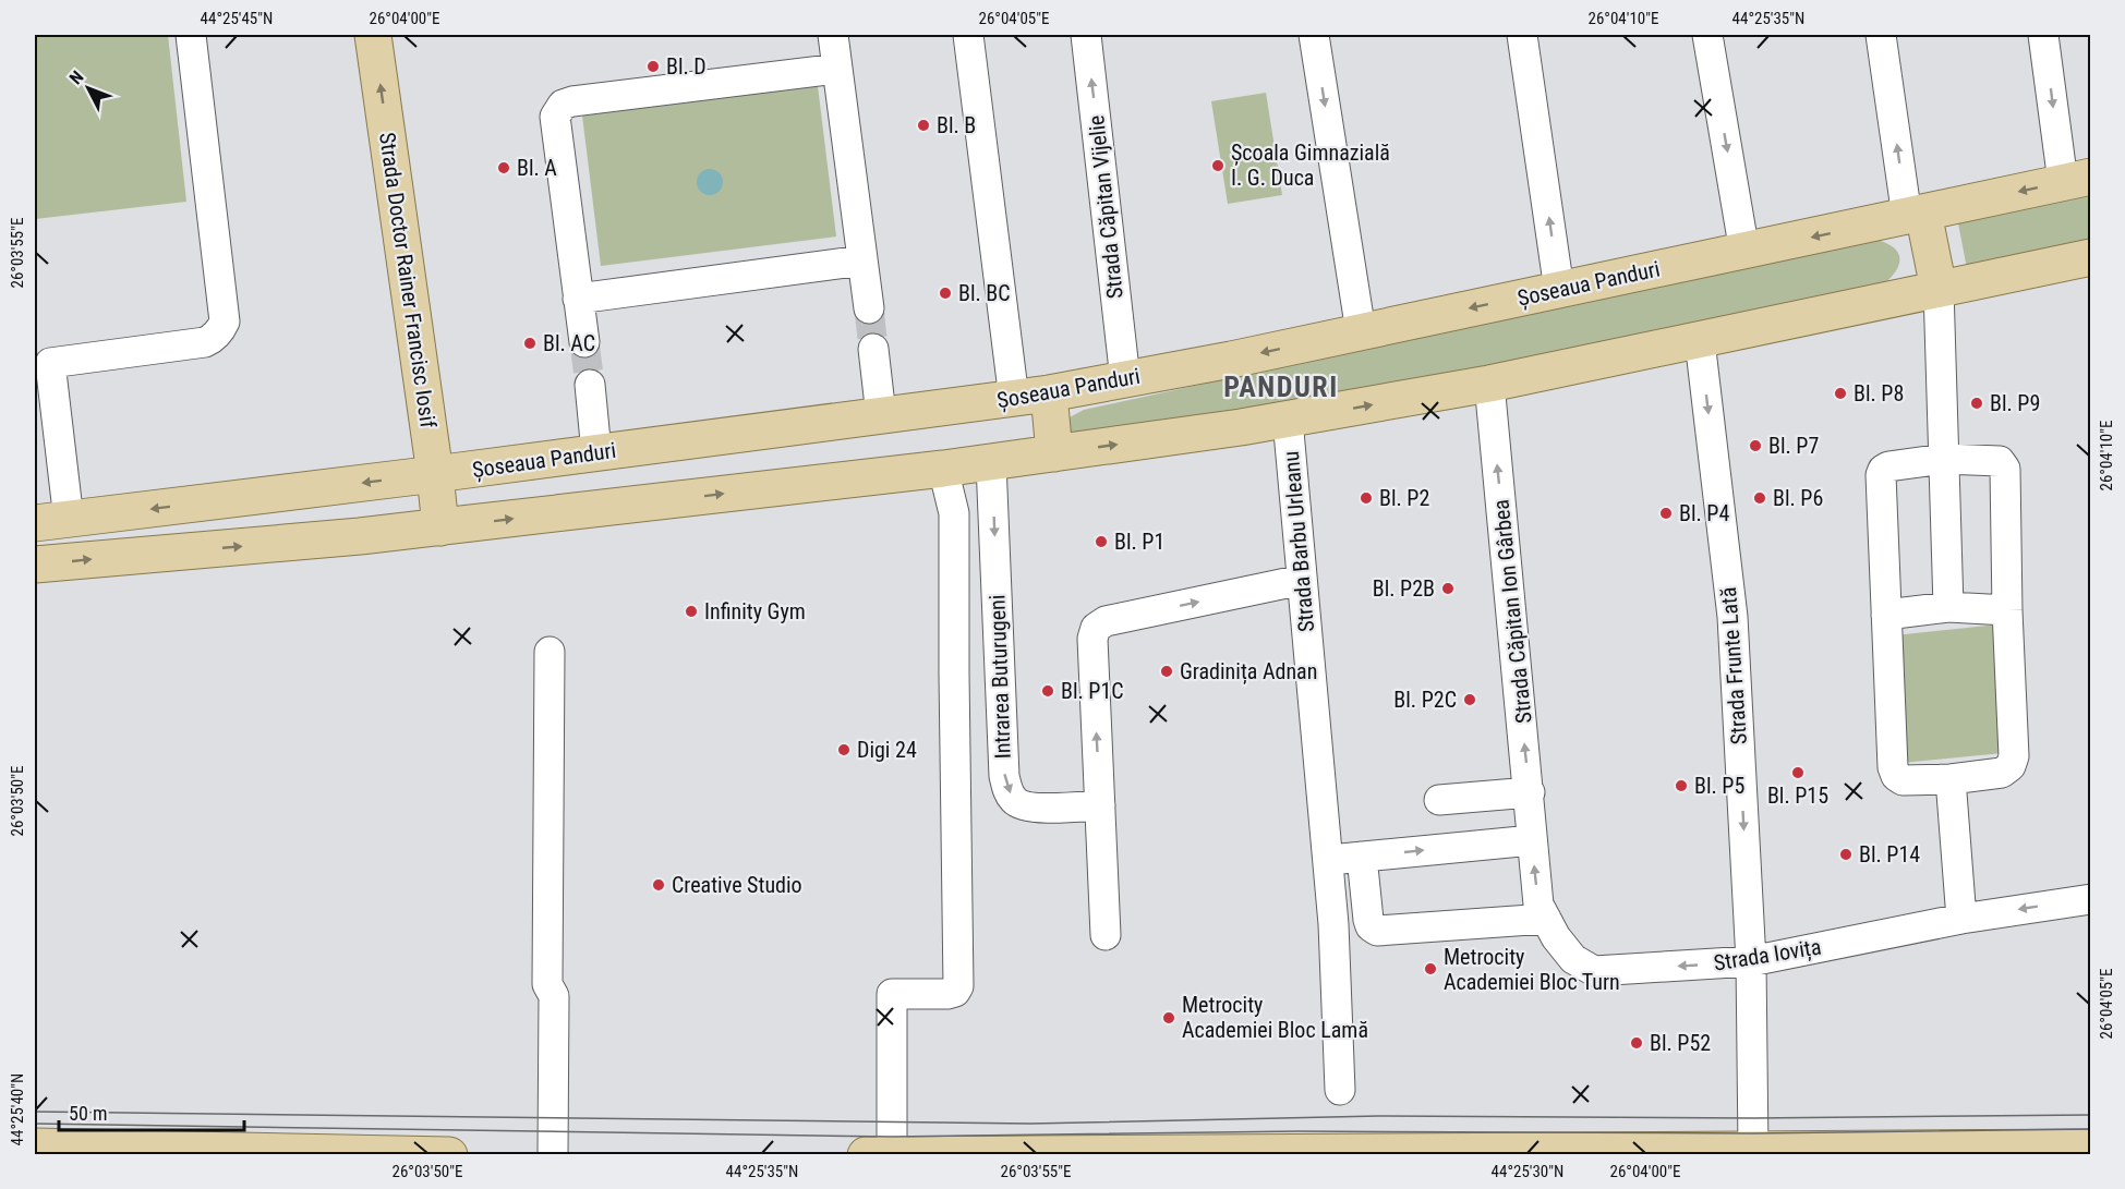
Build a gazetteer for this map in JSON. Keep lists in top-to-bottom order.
{
  "streets": {
    "main road": ["Strada Doctor Rainer Francisc Iosif", "Șoseaua Panduri"],
    "street": [
      "Strada Căpitan Vijelie",
      "Strada Barbu Urleanu",
      "Strada Căpitan Ion Gârbea",
      "Strada Frunte Lată",
      "Intrarea Buturugeni",
      "Strada Iovița"
    ]
  },
  "crossings": [
    ["Strada Căpitan Vijelie", "Șoseaua Panduri"],
    ["Strada Doctor Rainer Francisc Iosif", "Șoseaua Panduri"],
    ["Strada Căpitan Ion Gârbea", "Strada Iovița"],
    ["Strada Frunte Lată", "Strada Iovița"]
  ],
  "one_way": [
    "Strada Doctor Rainer Francisc Iosif",
    "Strada Căpitan Ion Gârbea",
    "Intrarea Buturugeni",
    "Strada Iovița"
  ],
  "districts": ["PANDURI"],
  "places": [
    "Bl. D",
    "Bl. B",
    "Școala Gimnazială I. G. Duca",
    "Bl. A",
    "Bl. BC",
    "Bl. AC",
    "Bl. P8",
    "Bl. P9",
    "Bl. P7",
    "Bl. P2",
    "Bl. P6",
    "Bl. P4",
    "Bl. P1",
    "Bl. P2B",
    "Infinity Gym",
    "Gradinița Adnan",
    "Bl. P1C",
    "Bl. P2C",
    "Digi 24",
    "Bl. P15",
    "Bl. P5",
    "Bl. P14",
    "Creative Studio",
    "Metrocity Academiei Bloc Turn",
    "Metrocity Academiei Bloc Lamă",
    "Bl. P52"
  ],
  "scale_bar": "50 m",
  "north": "top left",
  "coordinates": [
    "44°25'45\"N",
    "26°04'00\"E",
    "26°04'05\"E",
    "26°04'10\"E",
    "44°25'35\"N",
    "26°03'55\"E",
    "26°03'50\"E",
    "44°25'40\"N",
    "44°25'30\"N"
  ]
}
